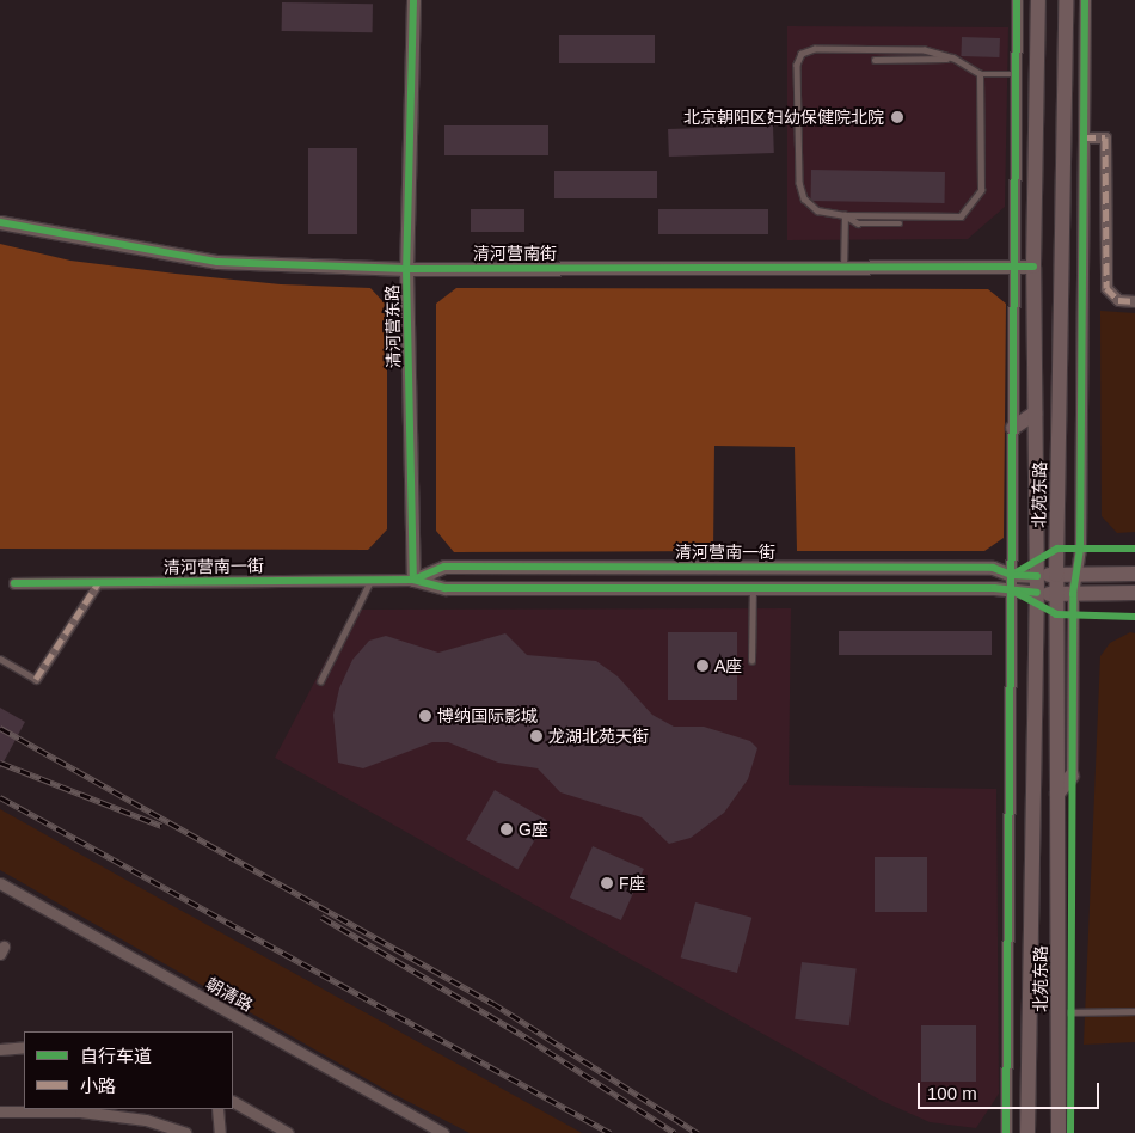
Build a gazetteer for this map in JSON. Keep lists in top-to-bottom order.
{
  "streets": {
    "main road": ["北苑东路"],
    "street": [
      "清河营南街",
      "清河营东路",
      "清河营南一街",
      "朝清路"
    ]
  },
  "crossings": [
    ["清河营南街", "清河营东路"],
    ["清河营南街", "北苑东路"],
    ["清河营东路", "清河营南一街"],
    ["北苑东路", "清河营南一街"]
  ],
  "places": [
    "北京朝阳区妇幼保健院北院",
    "A座",
    "博纳国际影城",
    "龙湖北苑天街",
    "G座",
    "F座"
  ],
  "legend": ["自行车道", "小路"],
  "scale_bar": "100 m"
}
